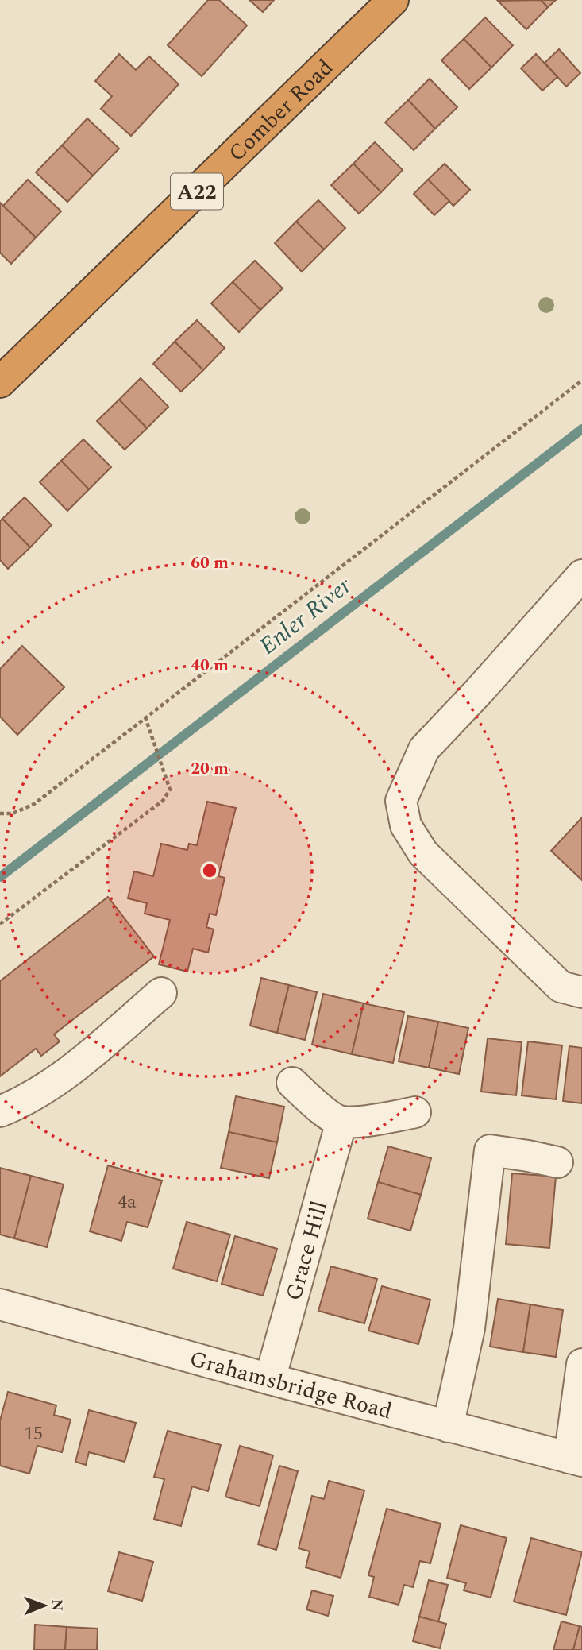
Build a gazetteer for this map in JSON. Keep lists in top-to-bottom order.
{
  "streets": {
    "highway": ["Comber Road", "A22"],
    "street": ["Grace Hill", "Grahamsbridge Road"]
  },
  "crossings": [
    ["Grace Hill", "Grahamsbridge Road"]
  ],
  "water": ["Enler River"],
  "house_numbers": ["4a", "15"],
  "north": "right",
  "rings": ["60 m", "40 m", "20 m"]
}
